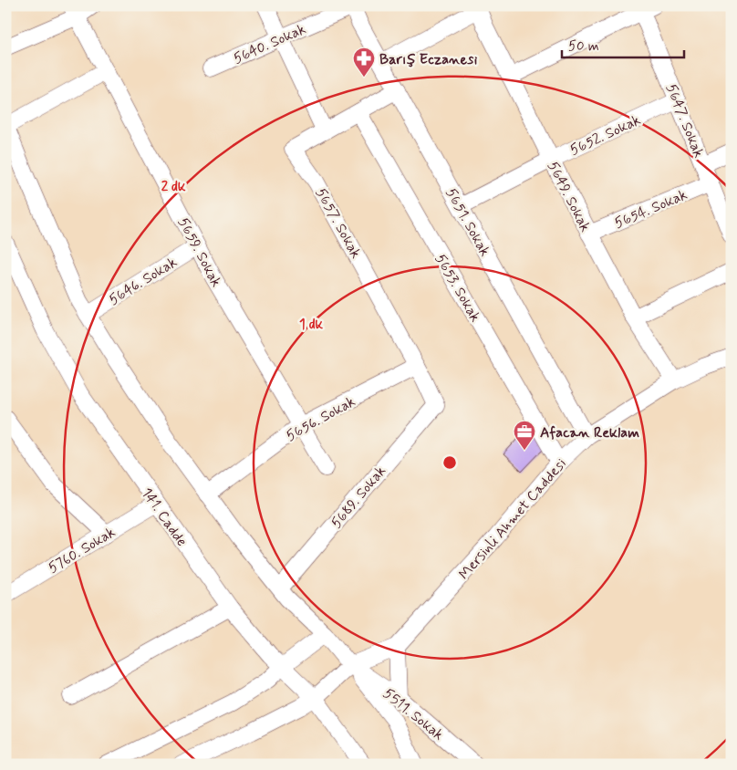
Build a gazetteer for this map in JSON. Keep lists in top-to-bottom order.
{
  "streets": {
    "street": [
      "5640. Sokak",
      "5647. Sokak",
      "5652. Sokak",
      "5649. Sokak",
      "5654. Sokak",
      "5651. Sokak",
      "5657. Sokak",
      "5659. Sokak",
      "5646. Sokak",
      "5653. Sokak",
      "5656. Sokak",
      "5689. Sokak",
      "141. Cadde",
      "Mersinli Ahmet Caddesi",
      "5760. Sokak",
      "5511. Sokak"
    ]
  },
  "crossings": [
    ["5640. Sokak", "5651. Sokak"],
    ["5647. Sokak", "5652. Sokak"],
    ["5647. Sokak", "5654. Sokak"],
    ["5652. Sokak", "5649. Sokak"],
    ["5652. Sokak", "5651. Sokak"],
    ["5649. Sokak", "5654. Sokak"],
    ["5649. Sokak", "Mersinli Ahmet Caddesi"],
    ["5651. Sokak", "5657. Sokak"],
    ["5651. Sokak", "Mersinli Ahmet Caddesi"],
    ["5657. Sokak", "5653. Sokak"],
    ["5657. Sokak", "5656. Sokak"],
    ["5657. Sokak", "5689. Sokak"],
    ["5659. Sokak", "5646. Sokak"],
    ["5659. Sokak", "5656. Sokak"],
    ["5653. Sokak", "Mersinli Ahmet Caddesi"],
    ["141. Cadde", "5760. Sokak"],
    ["Mersinli Ahmet Caddesi", "5511. Sokak"]
  ],
  "places": {
    "pharmacy": ["Barış Eczanesi"],
    "office": ["Afacan Reklam"]
  },
  "scale_bar": "50 m",
  "rings": ["2 dk", "1 dk"]
}
